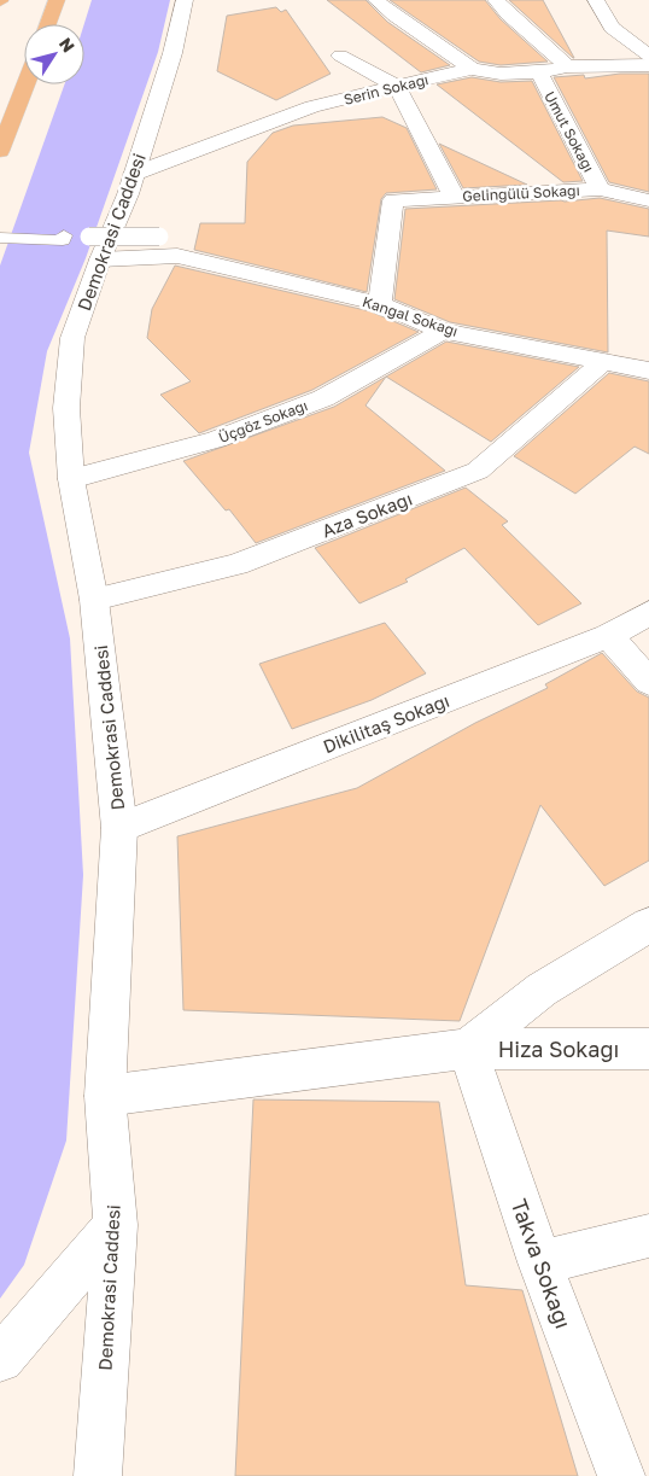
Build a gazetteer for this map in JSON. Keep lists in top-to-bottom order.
{
  "streets": {
    "street": [
      "Serin Sokağı",
      "Umut Sokağı",
      "Gelingülü Sokağı",
      "Demokrasi Caddesi",
      "Kangal Sokağı",
      "Üçgöz Sokağı",
      "Aza Sokağı",
      "Dikilitaş Sokağı",
      "Hiza Sokağı",
      "Takva Sokağı"
    ]
  },
  "crossings": [
    ["Serin Sokağı", "Umut Sokağı"],
    ["Serin Sokağı", "Demokrasi Caddesi"],
    ["Umut Sokağı", "Gelingülü Sokağı"],
    ["Gelingülü Sokağı", "Kangal Sokağı"],
    ["Demokrasi Caddesi", "Kangal Sokağı"],
    ["Demokrasi Caddesi", "Üçgöz Sokağı"],
    ["Demokrasi Caddesi", "Aza Sokağı"],
    ["Demokrasi Caddesi", "Dikilitaş Sokağı"],
    ["Demokrasi Caddesi", "Hiza Sokağı"],
    ["Kangal Sokağı", "Üçgöz Sokağı"],
    ["Kangal Sokağı", "Aza Sokağı"],
    ["Hiza Sokağı", "Takva Sokağı"]
  ],
  "north": "top right"
}
